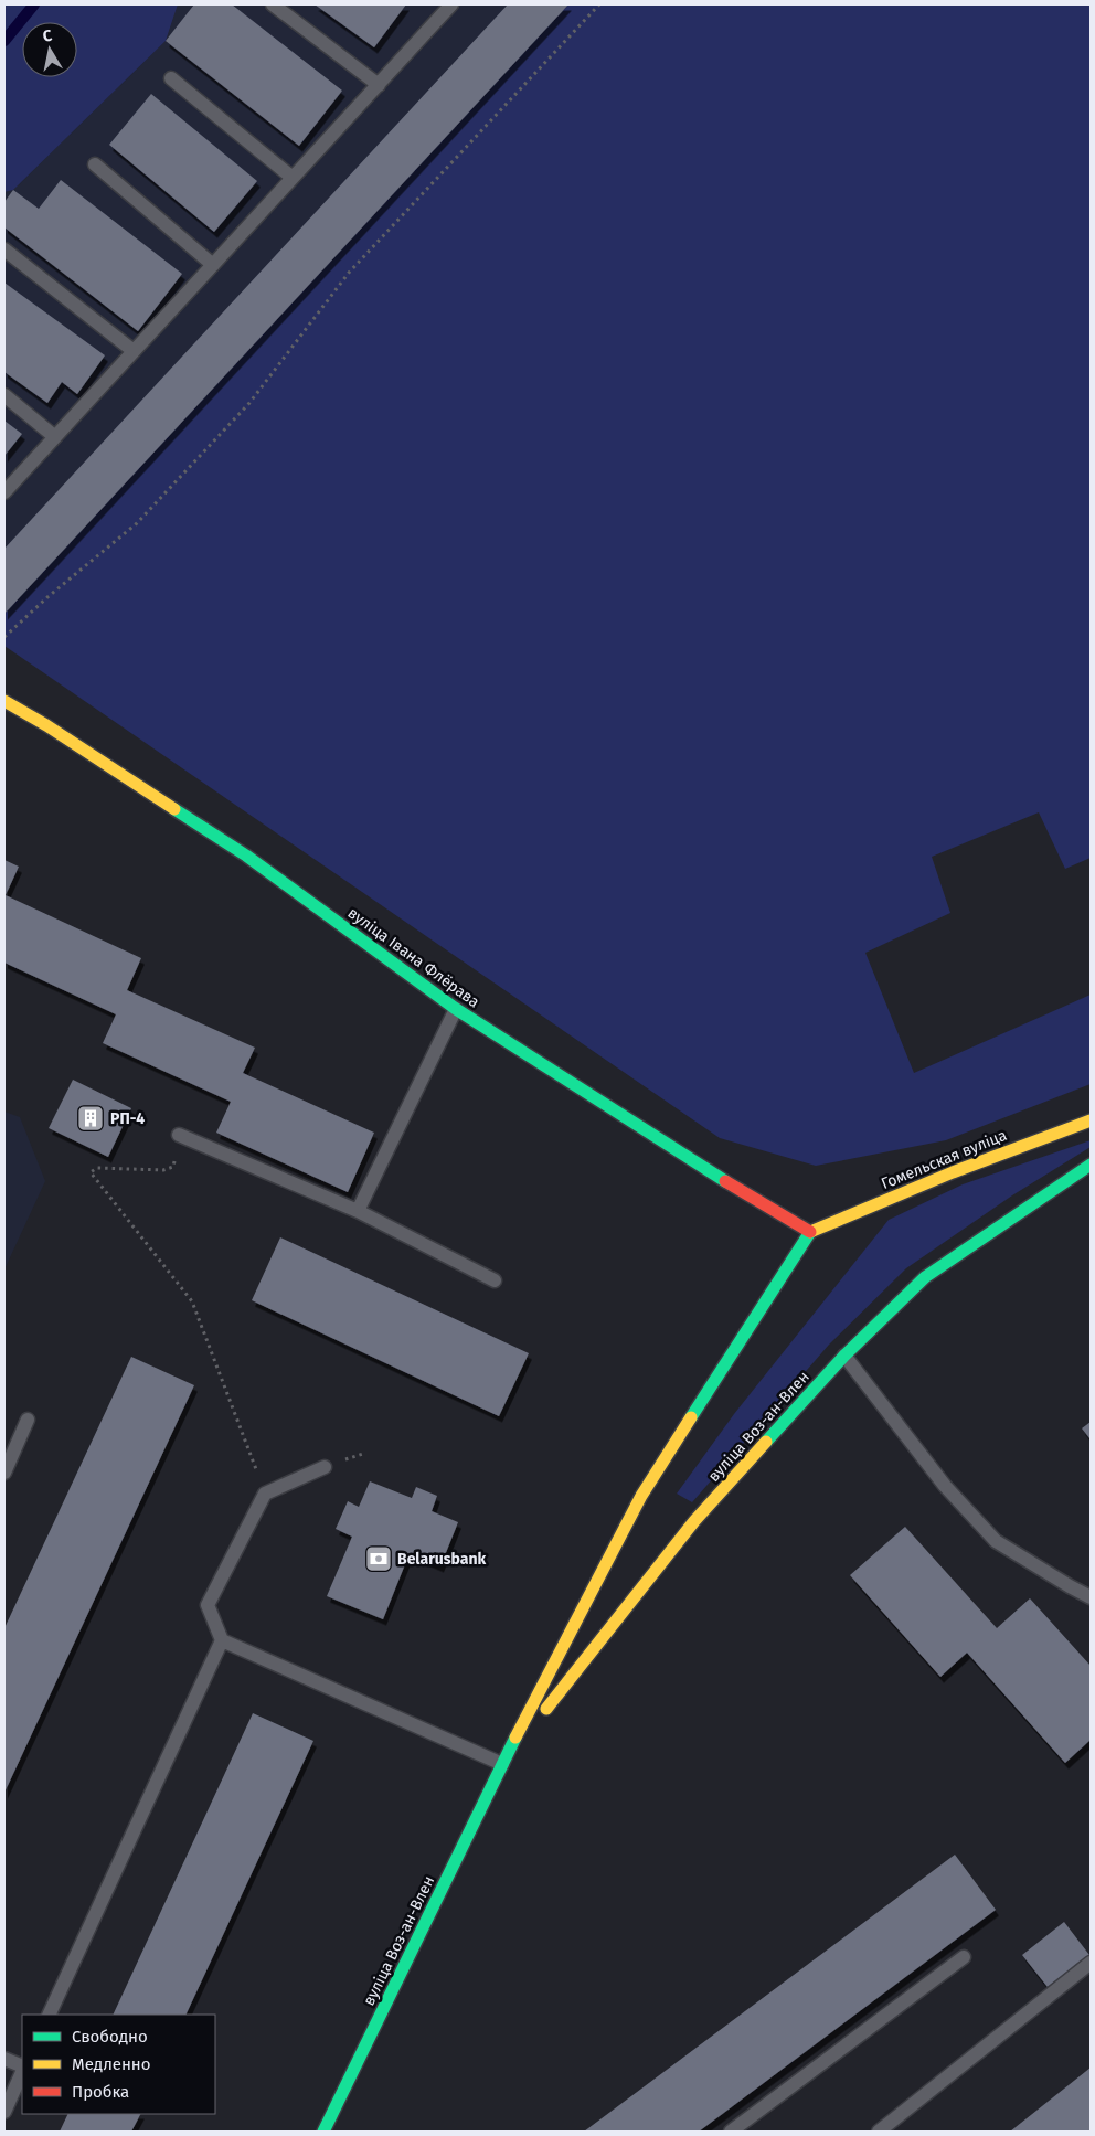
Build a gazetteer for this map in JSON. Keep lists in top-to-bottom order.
{
  "streets": {
    "main road": ["вуліца Івана Флёрава", "Гомельская вуліца", "вуліца Воз-ан-Влен"]
  },
  "crossings": [
    ["вуліца Івана Флёрава", "Гомельская вуліца"],
    ["вуліца Івана Флёрава", "вуліца Воз-ан-Влен"],
    ["Гомельская вуліца", "вуліца Воз-ан-Влен"]
  ],
  "places": {
    "building": ["РП-4"],
    "bank": ["Belarusbank"]
  },
  "legend": ["Свободно", "Медленно", "Пробка"],
  "north": "top"
}
